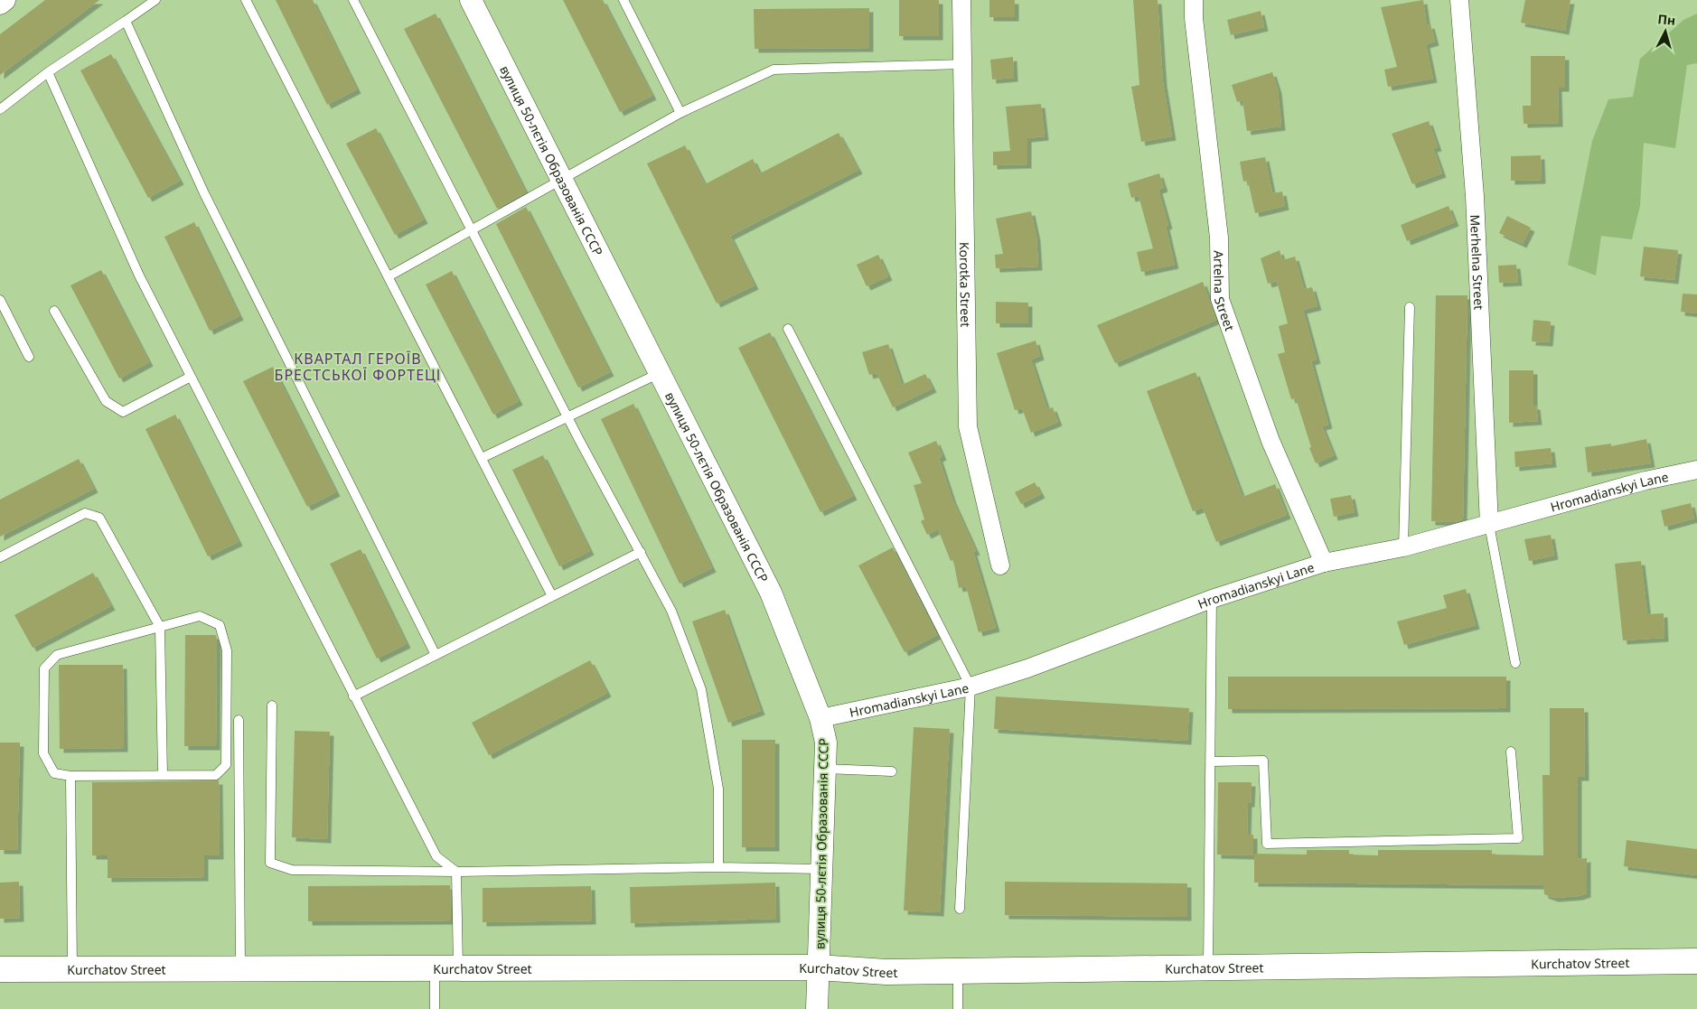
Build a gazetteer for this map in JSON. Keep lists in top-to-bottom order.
{
  "streets": {
    "main road": ["Kurchatov Street"],
    "street": [
      "вулиця 50-лєтія Образованія СССР",
      "Merhelna Street",
      "Korotka Street",
      "Artelna Street",
      "Hromadianskyi Lane"
    ]
  },
  "crossings": [
    ["вулиця 50-лєтія Образованія СССР", "Hromadianskyi Lane"],
    ["вулиця 50-лєтія Образованія СССР", "Kurchatov Street"],
    ["Merhelna Street", "Hromadianskyi Lane"],
    ["Artelna Street", "Hromadianskyi Lane"]
  ],
  "districts": ["КВАРТАЛ ГЕРОЇВ БРЕСТСЬКОЇ ФОРТЕЦІ"],
  "north": "top"
}
